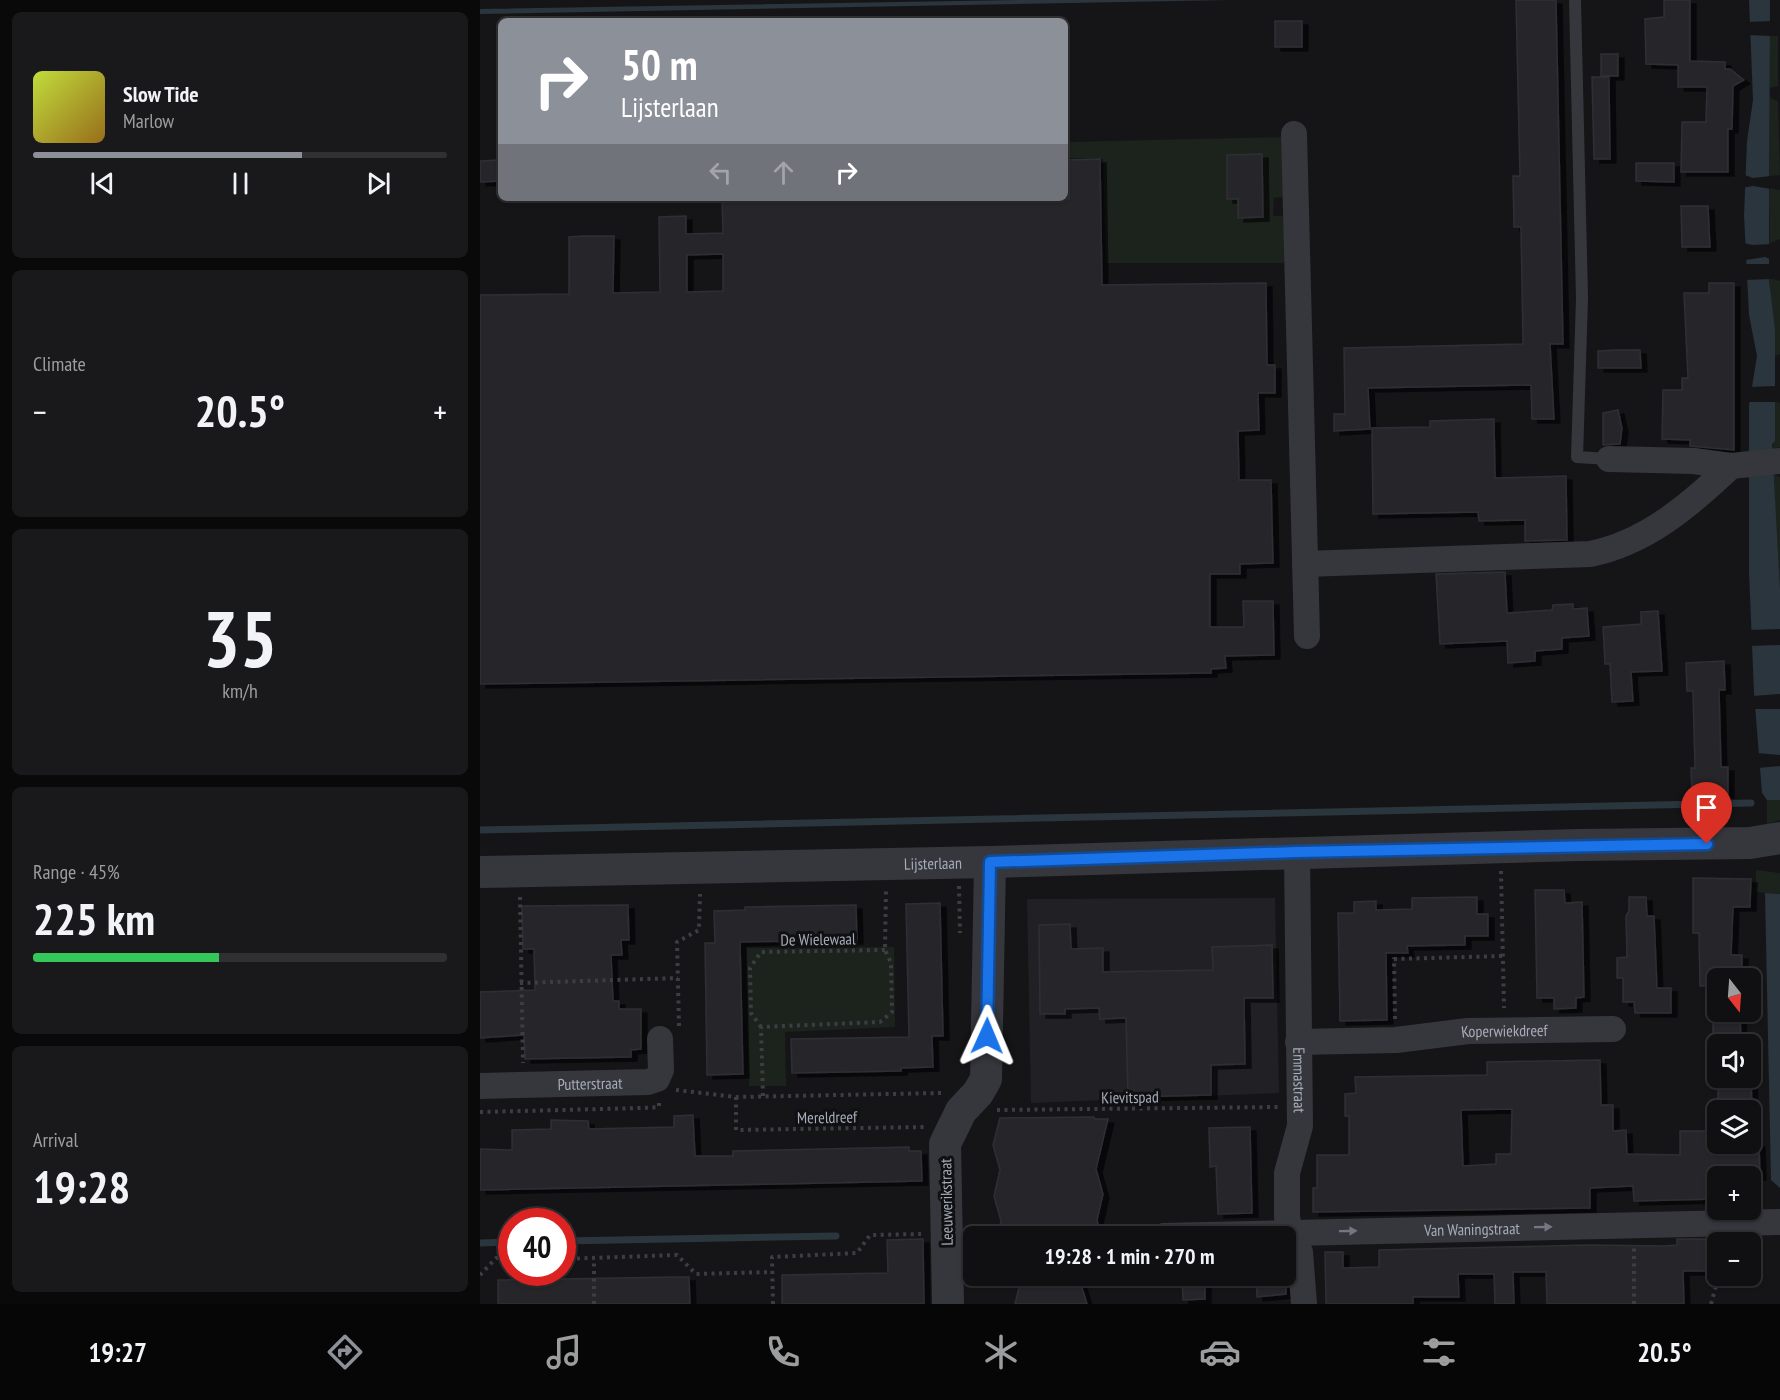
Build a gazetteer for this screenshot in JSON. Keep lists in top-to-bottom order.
{
  "streets": {
    "street": [
      "Lijsterlaan",
      "Koperwiekdreef",
      "Emmastraat",
      "Putterstraat",
      "Leeuwerikstraat",
      "Van Waningstraat"
    ],
    "path": ["De Wielewaal", "Kievitspad", "Mereldreef"]
  },
  "crossings": [
    ["Lijsterlaan", "Emmastraat"],
    ["Lijsterlaan", "Leeuwerikstraat"],
    ["De Wielewaal", "Mereldreef"],
    ["Koperwiekdreef", "Emmastraat"],
    ["Emmastraat", "Kievitspad"],
    ["Putterstraat", "Mereldreef"],
    ["Kievitspad", "Mereldreef"],
    ["Kievitspad", "Leeuwerikstraat"],
    ["Mereldreef", "Leeuwerikstraat"]
  ],
  "one_way": ["Van Waningstraat"],
  "north": "bottom",
  "page": {
    "turn": ["50 m", "Lijsterlaan"],
    "song": ["Slow Tide", "Marlow"],
    "tile": [
      "Climate",
      ["35", "km/h"],
      ["Range · 45%", "225 km"],
      ["Arrival", "19:28"]
    ],
    "heat": ["−", "20.5°", "+"],
    "map_buttons": ["+", "−"],
    "limit": "40",
    "trip": "19:28 · 1 min · 270 m",
    "tabs": ["19:27", "20.5°"]
  }
}
